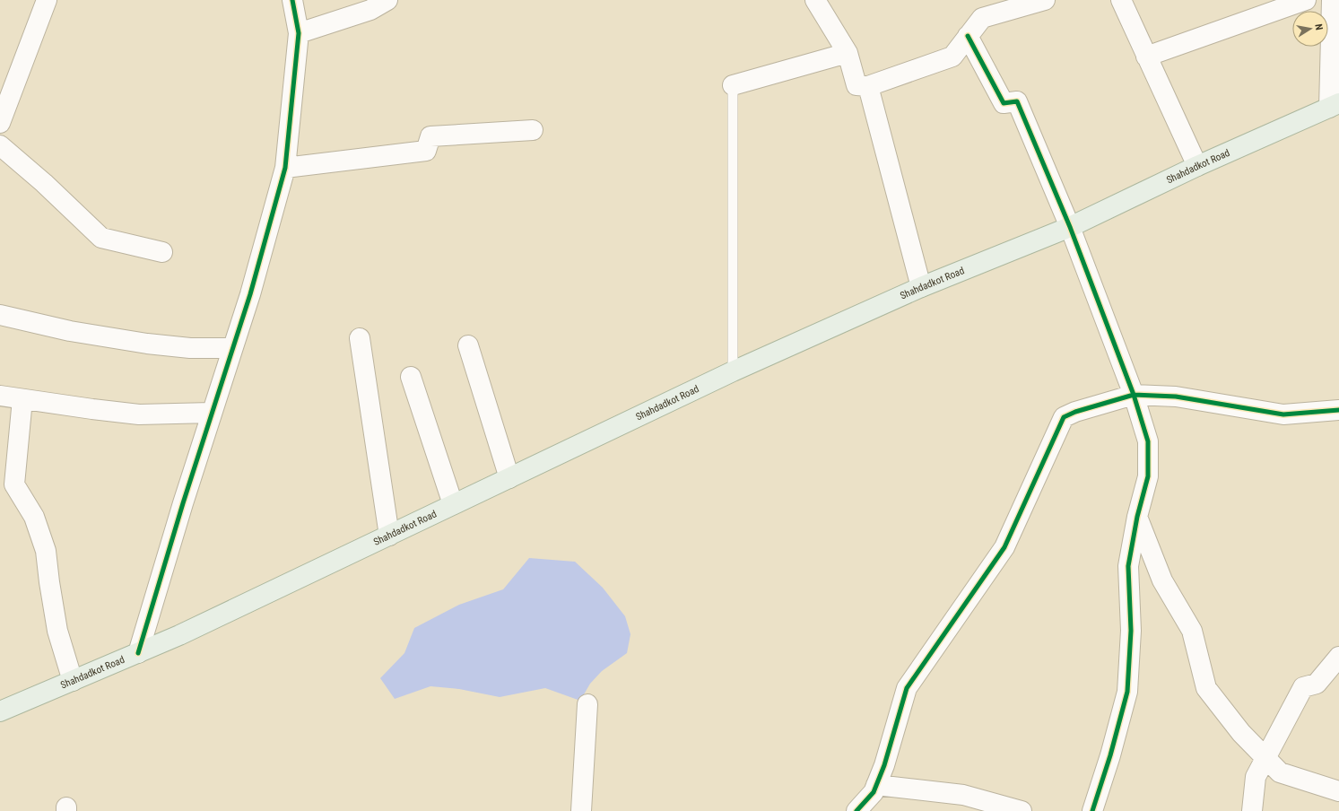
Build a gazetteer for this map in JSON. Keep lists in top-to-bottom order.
{
  "streets": {
    "main road": ["Shahdadkot Road"]
  },
  "north": "right"
}
